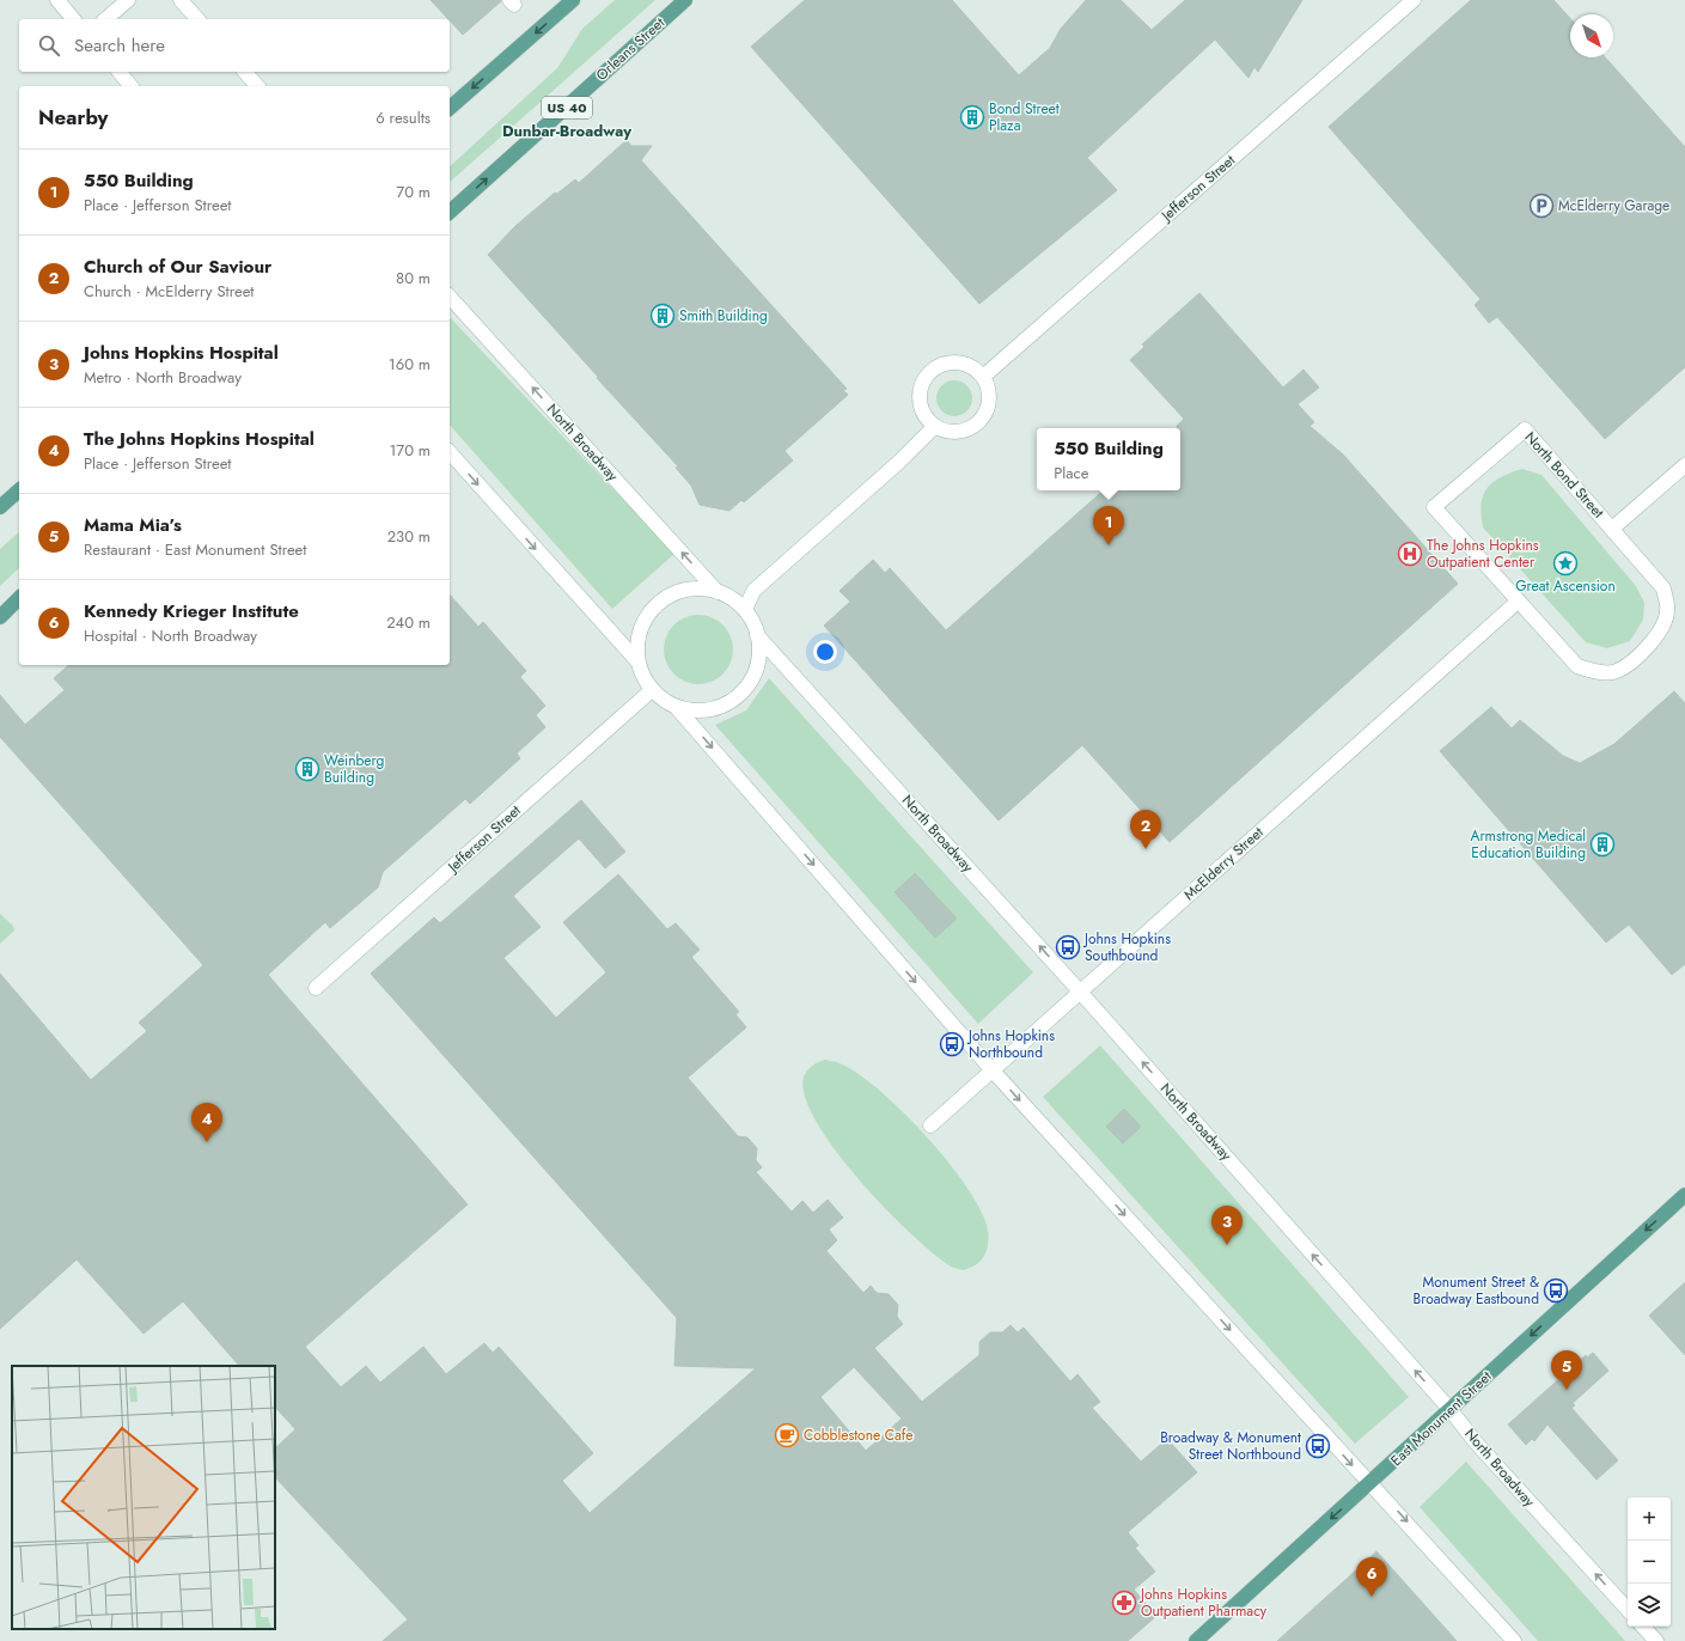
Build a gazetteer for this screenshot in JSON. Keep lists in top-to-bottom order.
{
  "streets": {
    "main road": [
      "Orleans Street",
      "US 40",
      "Jefferson Street",
      "North Broadway",
      "North Bond Street",
      "McElderry Street",
      "East Monument Street"
    ]
  },
  "crossings": [
    ["Jefferson Street", "North Broadway"],
    ["North Broadway", "McElderry Street"],
    ["North Broadway", "East Monument Street"],
    ["North Bond Street", "McElderry Street"]
  ],
  "one_way": ["East Monument Street"],
  "districts": ["Dunbar-Broadway"],
  "places": {
    "building": [
      "Bond Street Plaza",
      "Smith Building",
      "Weinberg Building",
      "Armstrong Medical Education Building"
    ],
    "parking": ["McElderry Garage"],
    "hospital": ["The Johns Hopkins Outpatient Center"],
    "place": ["Great Ascension"],
    "bus stop": [
      "Johns Hopkins Southbound",
      "Johns Hopkins Northbound",
      "Monument Street & Broadway Eastbound",
      "Broadway & Monument Street Northbound"
    ],
    "cafe": ["Cobblestone Cafe"],
    "pharmacy": ["Johns Hopkins Outpatient Pharmacy"]
  },
  "north": "bottom right",
  "page": {
    "search": "Search here",
    "heading": ["Nearby", "6 results"],
    "list": [
      {
        "mark": "1",
        "name": "550 Building",
        "note": "Place · Jefferson Street",
        "value": "70 m"
      },
      {
        "mark": "2",
        "name": "Church of Our Saviour",
        "note": "Church · McElderry Street",
        "value": "80 m"
      },
      {
        "mark": "3",
        "name": "Johns Hopkins Hospital",
        "note": "Metro · North Broadway",
        "value": "160 m"
      },
      {
        "mark": "4",
        "name": "The Johns Hopkins Hospital",
        "note": "Place · Jefferson Street",
        "value": "170 m"
      },
      {
        "mark": "5",
        "name": "Mama Mia’s",
        "note": "Restaurant · East Monument Street",
        "value": "230 m"
      },
      {
        "mark": "6",
        "name": "Kennedy Krieger Institute",
        "note": "Hospital · North Broadway",
        "value": "240 m"
      }
    ],
    "popup": ["550 Building", "Place"],
    "pins": [
      "1",
      "2",
      "4",
      "3",
      "5",
      "6"
    ],
    "map_buttons": ["+", "−"]
  }
}
